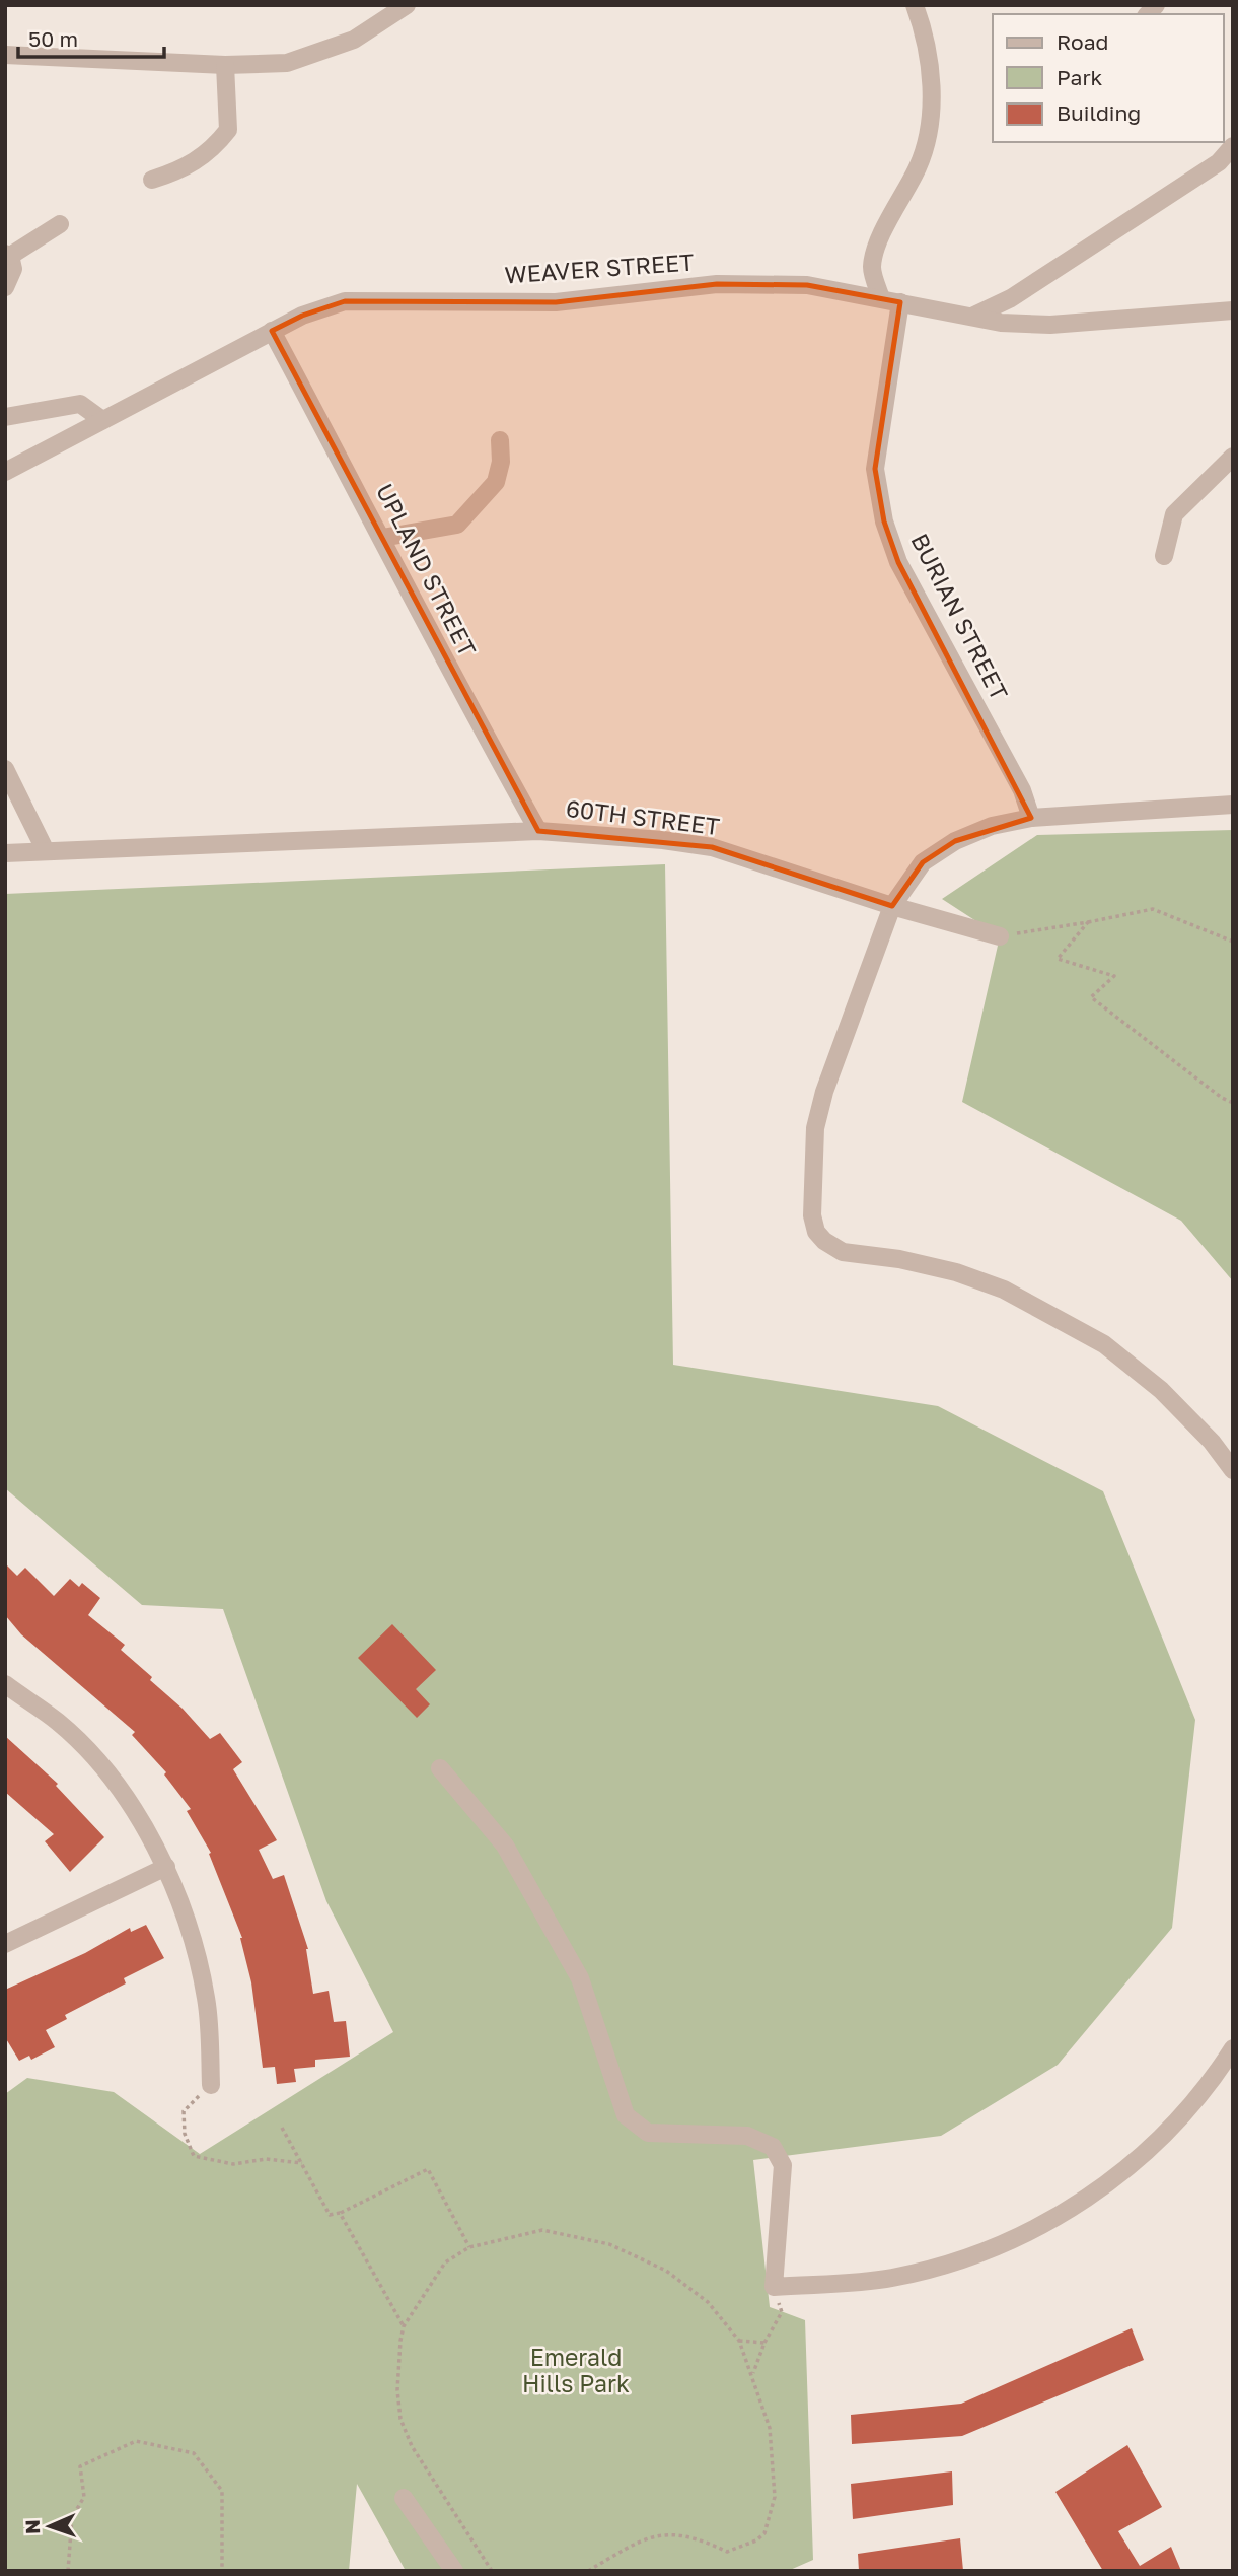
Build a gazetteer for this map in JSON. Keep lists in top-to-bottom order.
{
  "streets": {
    "street": [
      "WEAVER STREET",
      "UPLAND STREET",
      "BURIAN STREET",
      "60TH STREET"
    ]
  },
  "crossings": [
    ["WEAVER STREET", "UPLAND STREET"],
    ["WEAVER STREET", "BURIAN STREET"],
    ["UPLAND STREET", "60TH STREET"]
  ],
  "parks": ["Emerald Hills Park"],
  "legend": ["Road", "Park", "Building"],
  "scale_bar": "50 m",
  "north": "left"
}
